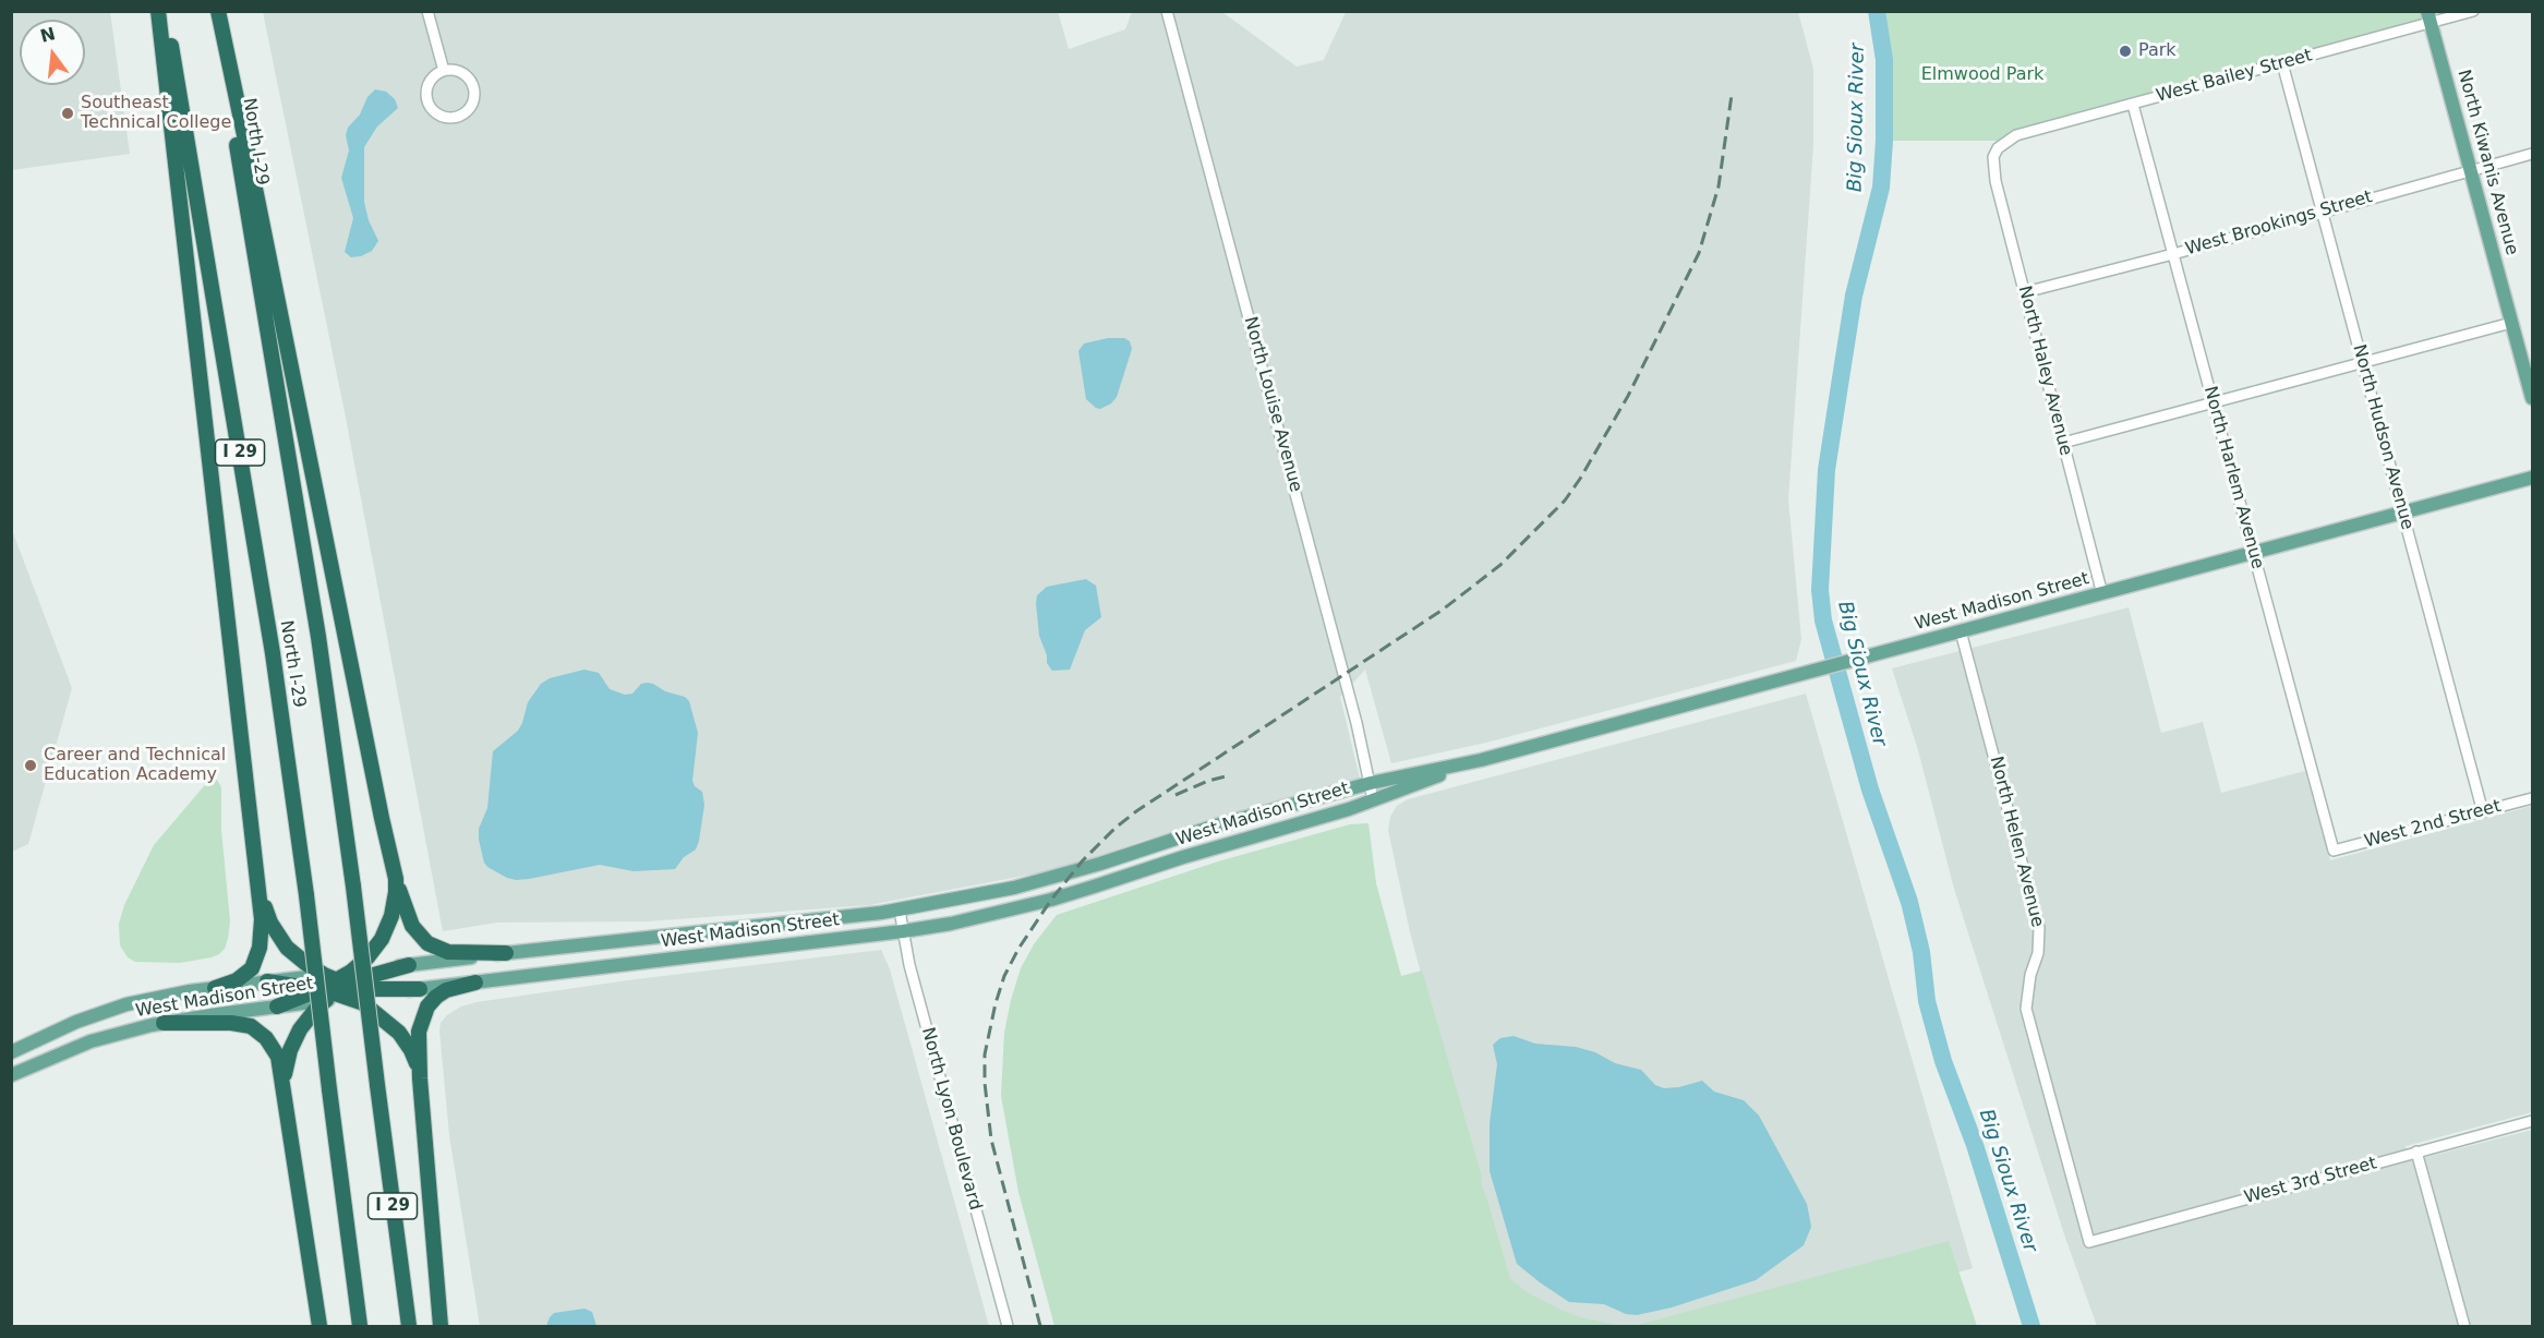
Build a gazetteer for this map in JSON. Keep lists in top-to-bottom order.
{
  "streets": {
    "highway": ["North I-29", "I 29"],
    "main road": ["North Kiwanis Avenue", "West Madison Street"],
    "street": [
      "West Bailey Street",
      "West Brookings Street",
      "North Haley Avenue",
      "North Louise Avenue",
      "North Hudson Avenue",
      "North Harlem Avenue",
      "West 2nd Street",
      "North Helen Avenue",
      "North Lyon Boulevard",
      "West 3rd Street"
    ]
  },
  "crossings": [
    ["West Bailey Street", "North Kiwanis Avenue"],
    ["West Bailey Street", "North Haley Avenue"],
    ["West Bailey Street", "North Hudson Avenue"],
    ["West Bailey Street", "North Harlem Avenue"],
    ["North Kiwanis Avenue", "West Brookings Street"],
    ["West Brookings Street", "North Haley Avenue"],
    ["West Brookings Street", "North Hudson Avenue"],
    ["West Brookings Street", "North Harlem Avenue"],
    ["North Haley Avenue", "West Madison Street"],
    ["North Louise Avenue", "West Madison Street"],
    ["North Hudson Avenue", "West Madison Street"],
    ["North Hudson Avenue", "West 2nd Street"],
    ["North Harlem Avenue", "West Madison Street"],
    ["North Harlem Avenue", "West 2nd Street"],
    ["West Madison Street", "North Helen Avenue"],
    ["West Madison Street", "North Lyon Boulevard"],
    ["North Helen Avenue", "West 3rd Street"]
  ],
  "water": ["Big Sioux River"],
  "parks": ["Elmwood Park"],
  "places": ["Park", "Southeast Technical College", "Career and Technical Education Academy"],
  "north": "top"
}
